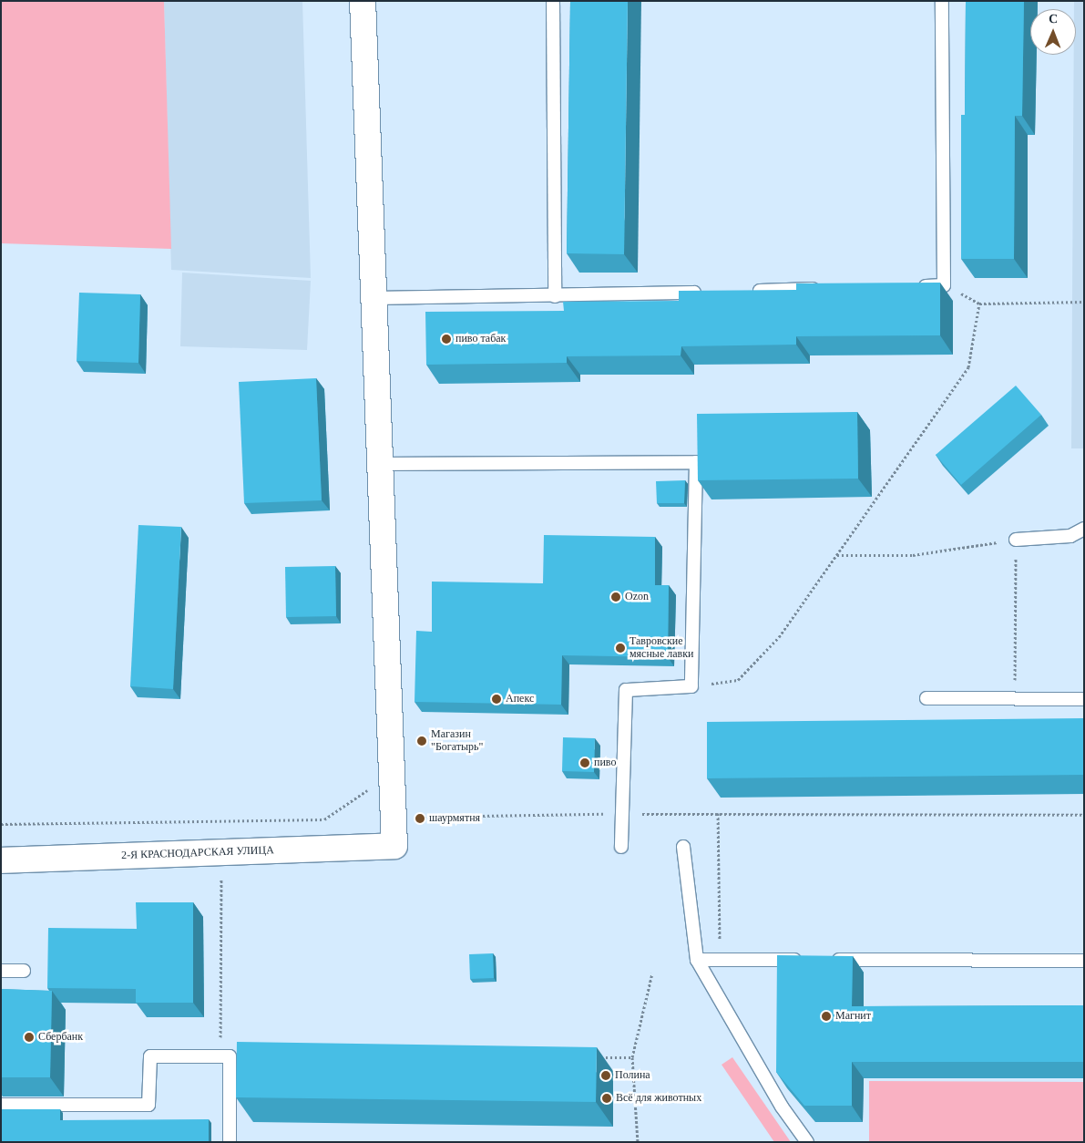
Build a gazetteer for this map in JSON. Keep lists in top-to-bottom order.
{
  "streets": {
    "street": ["2-Я КРАСНОДАРСКАЯ УЛИЦА"]
  },
  "places": [
    "пиво табак",
    "Ozon",
    "Тавровские мясные лавки",
    "Апекс",
    "Магазин \"Богатырь\"",
    "пиво",
    "шаурмятня",
    "Магнит",
    "Сбербанк",
    "Полина",
    "Всё для животных"
  ],
  "north": "top"
}
